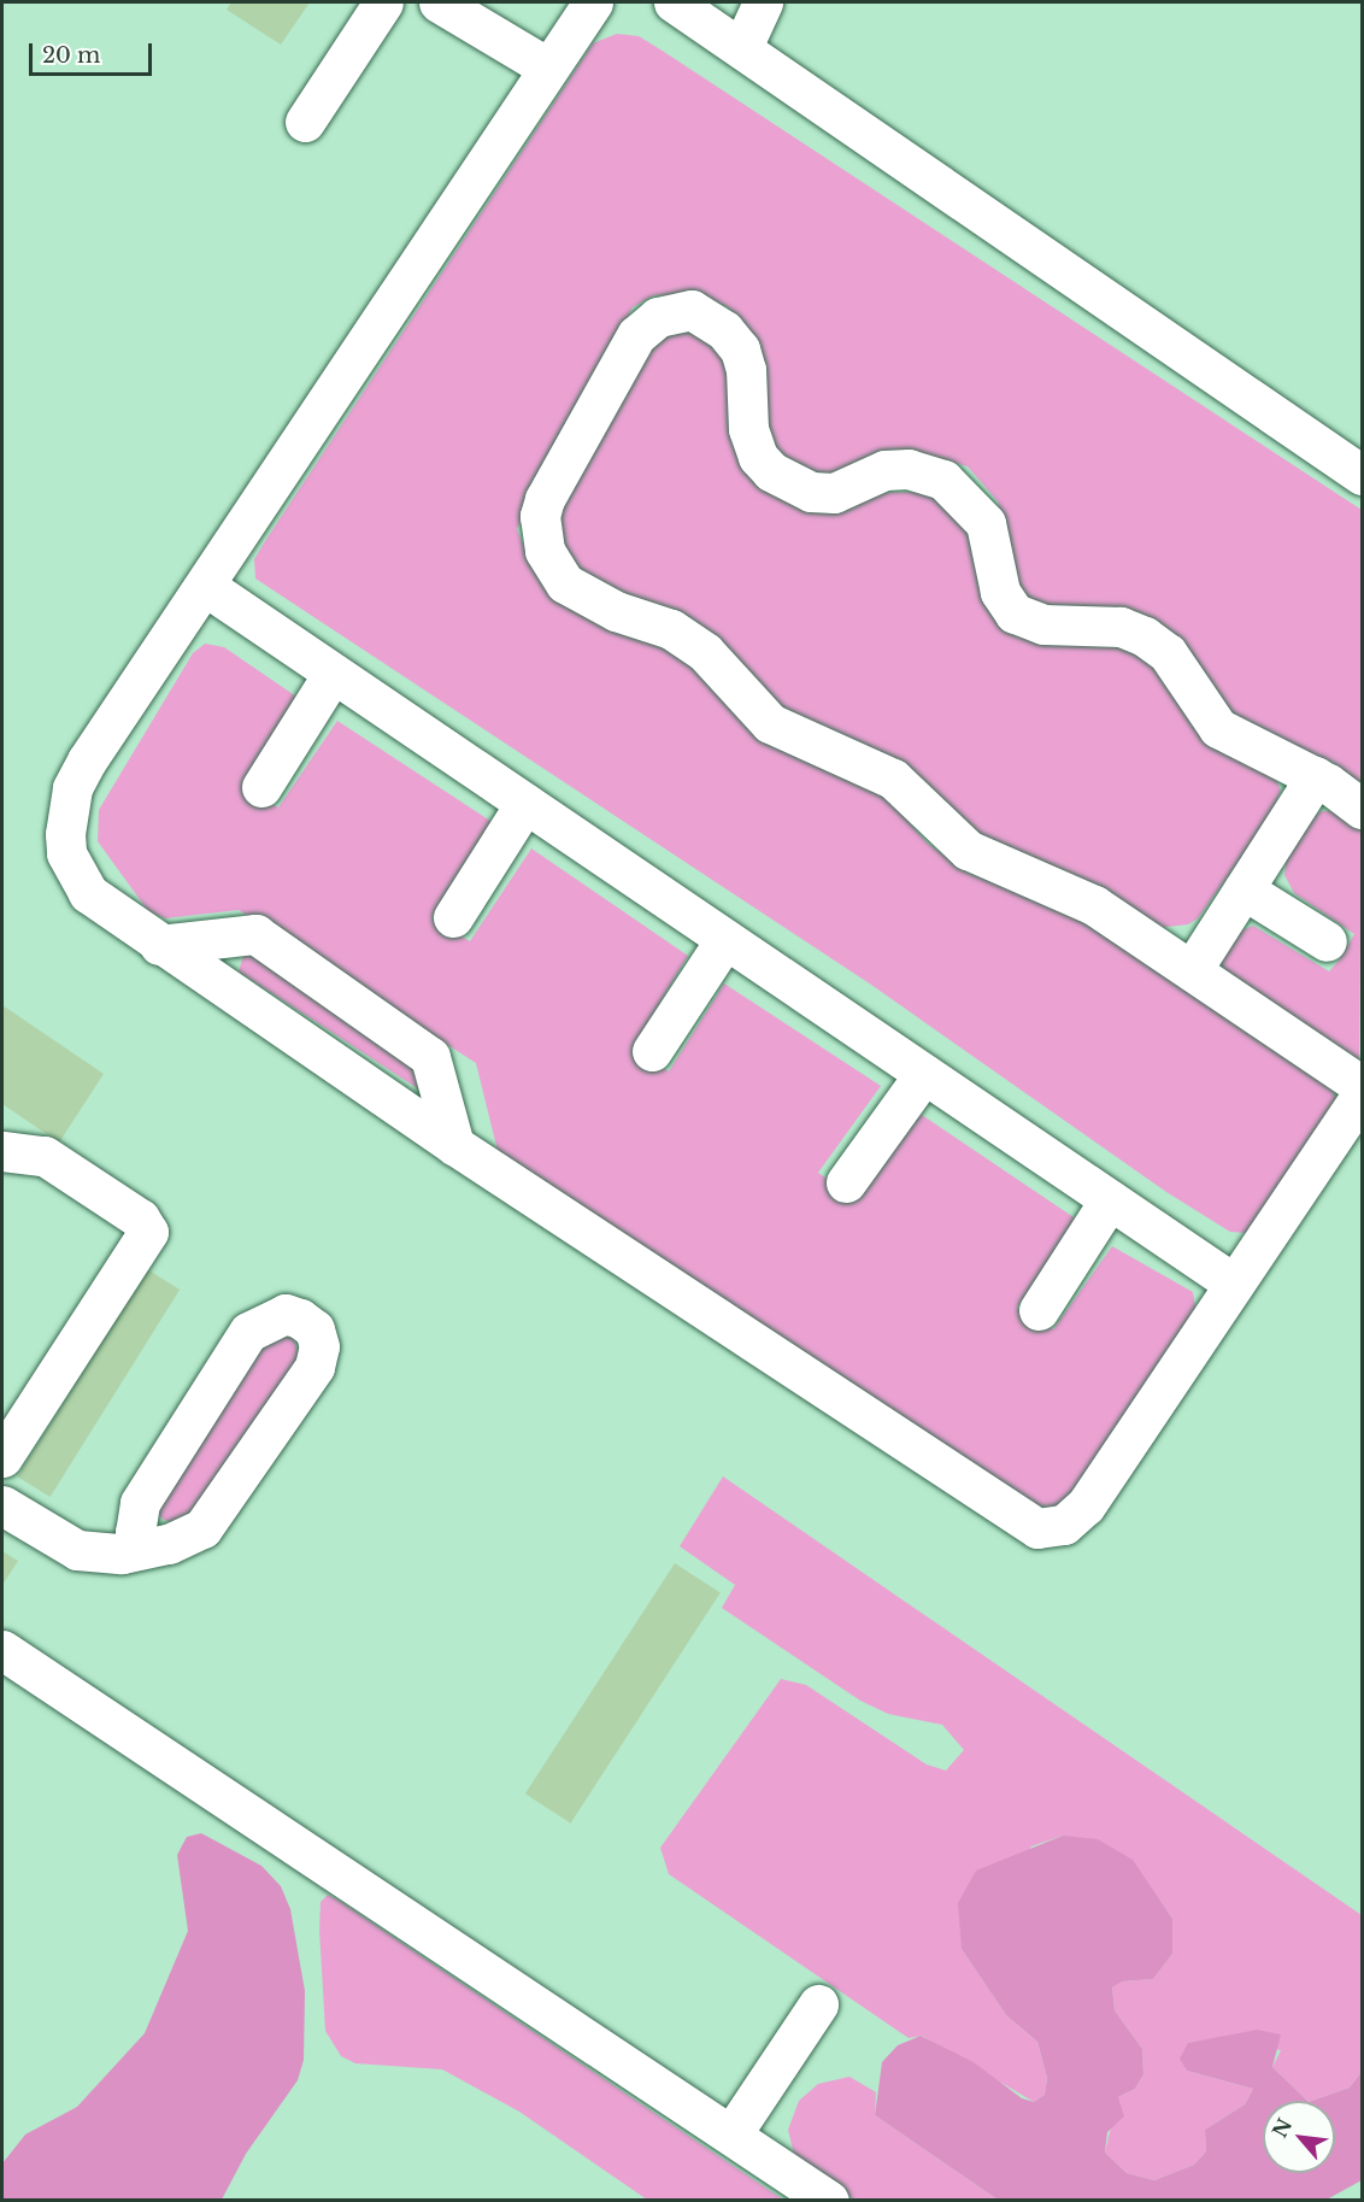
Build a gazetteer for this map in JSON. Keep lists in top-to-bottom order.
{
  "scale_bar": "20 m",
  "north": "top left"
}
